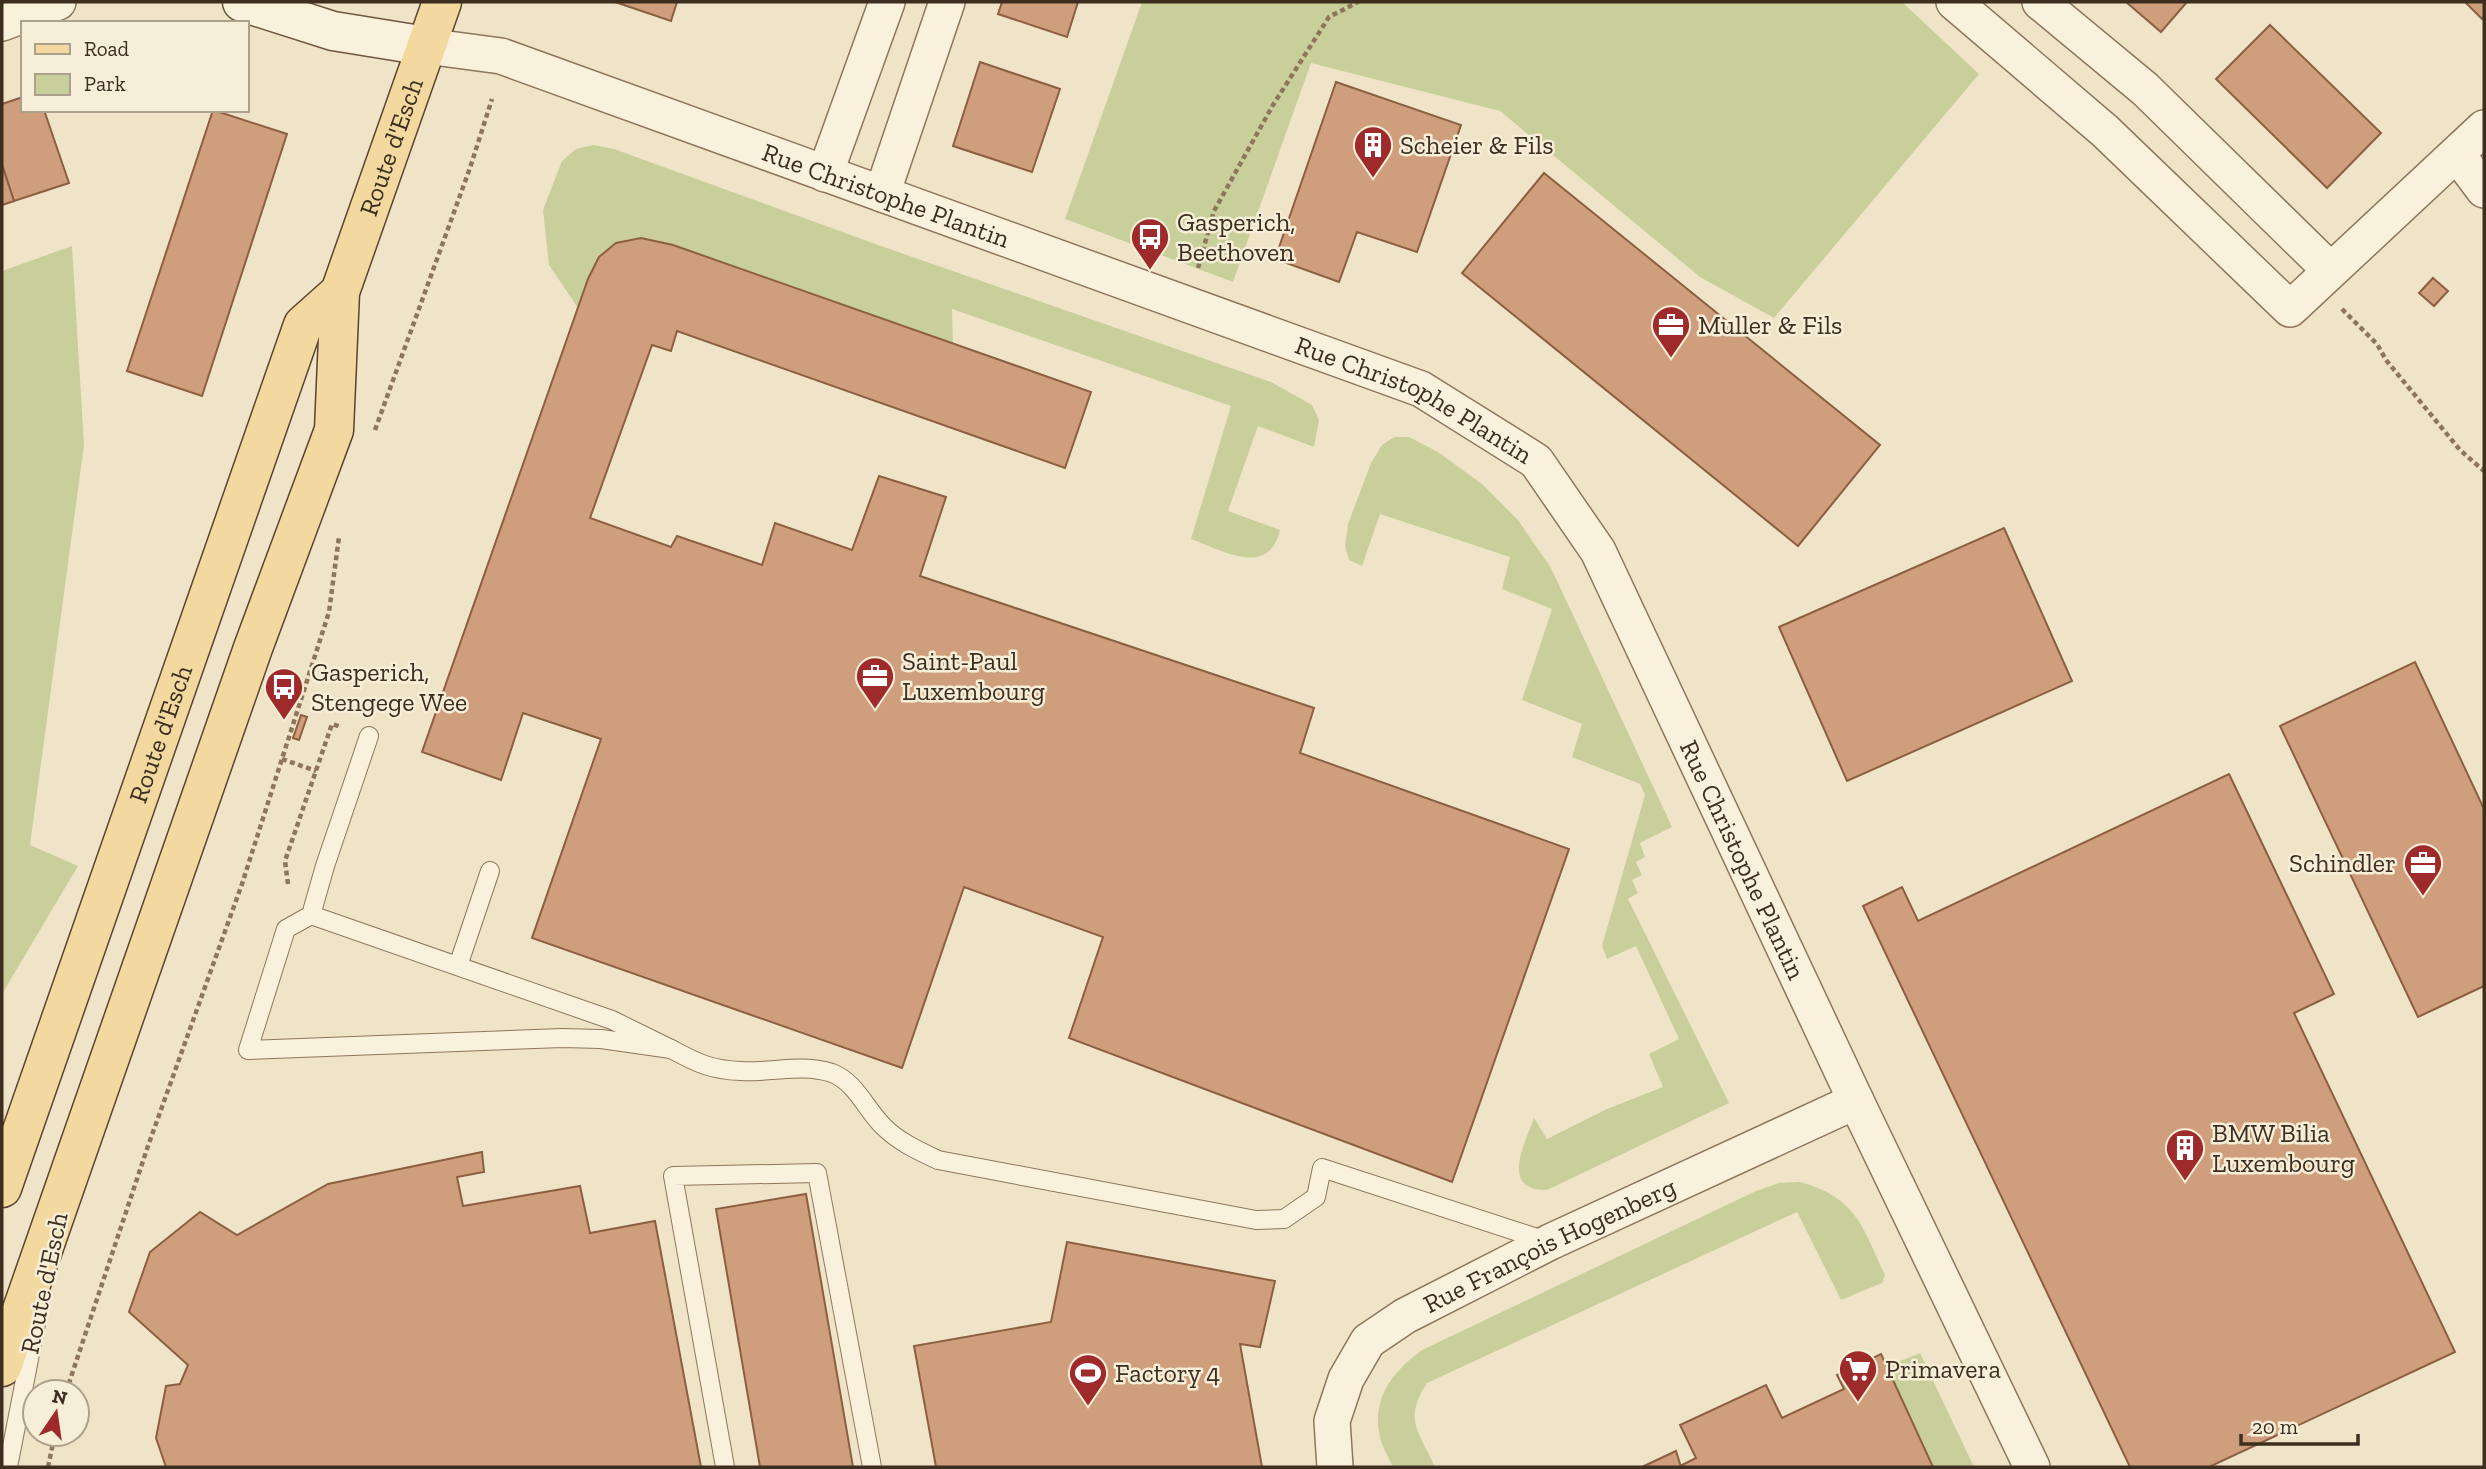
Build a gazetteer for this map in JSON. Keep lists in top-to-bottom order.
{
  "streets": {
    "main road": ["Route d'Esch"],
    "street": ["Rue Christophe Plantin", "Rue François Hogenberg"]
  },
  "crossings": [
    ["Route d'Esch", "Rue Christophe Plantin"],
    ["Rue Christophe Plantin", "Rue François Hogenberg"]
  ],
  "places": {
    "building": ["Scheier & Fils", "BMW Bilia Luxembourg"],
    "bus stop": ["Gasperich, Beethoven", "Gasperich, Stengege Wee"],
    "office": ["Muller & Fils", "Saint-Paul Luxembourg", "Schindler"],
    "supermarket": ["Primavera"],
    "sports": ["Factory 4"]
  },
  "legend": ["Road", "Park"],
  "scale_bar": "20 m",
  "north": "top"
}
